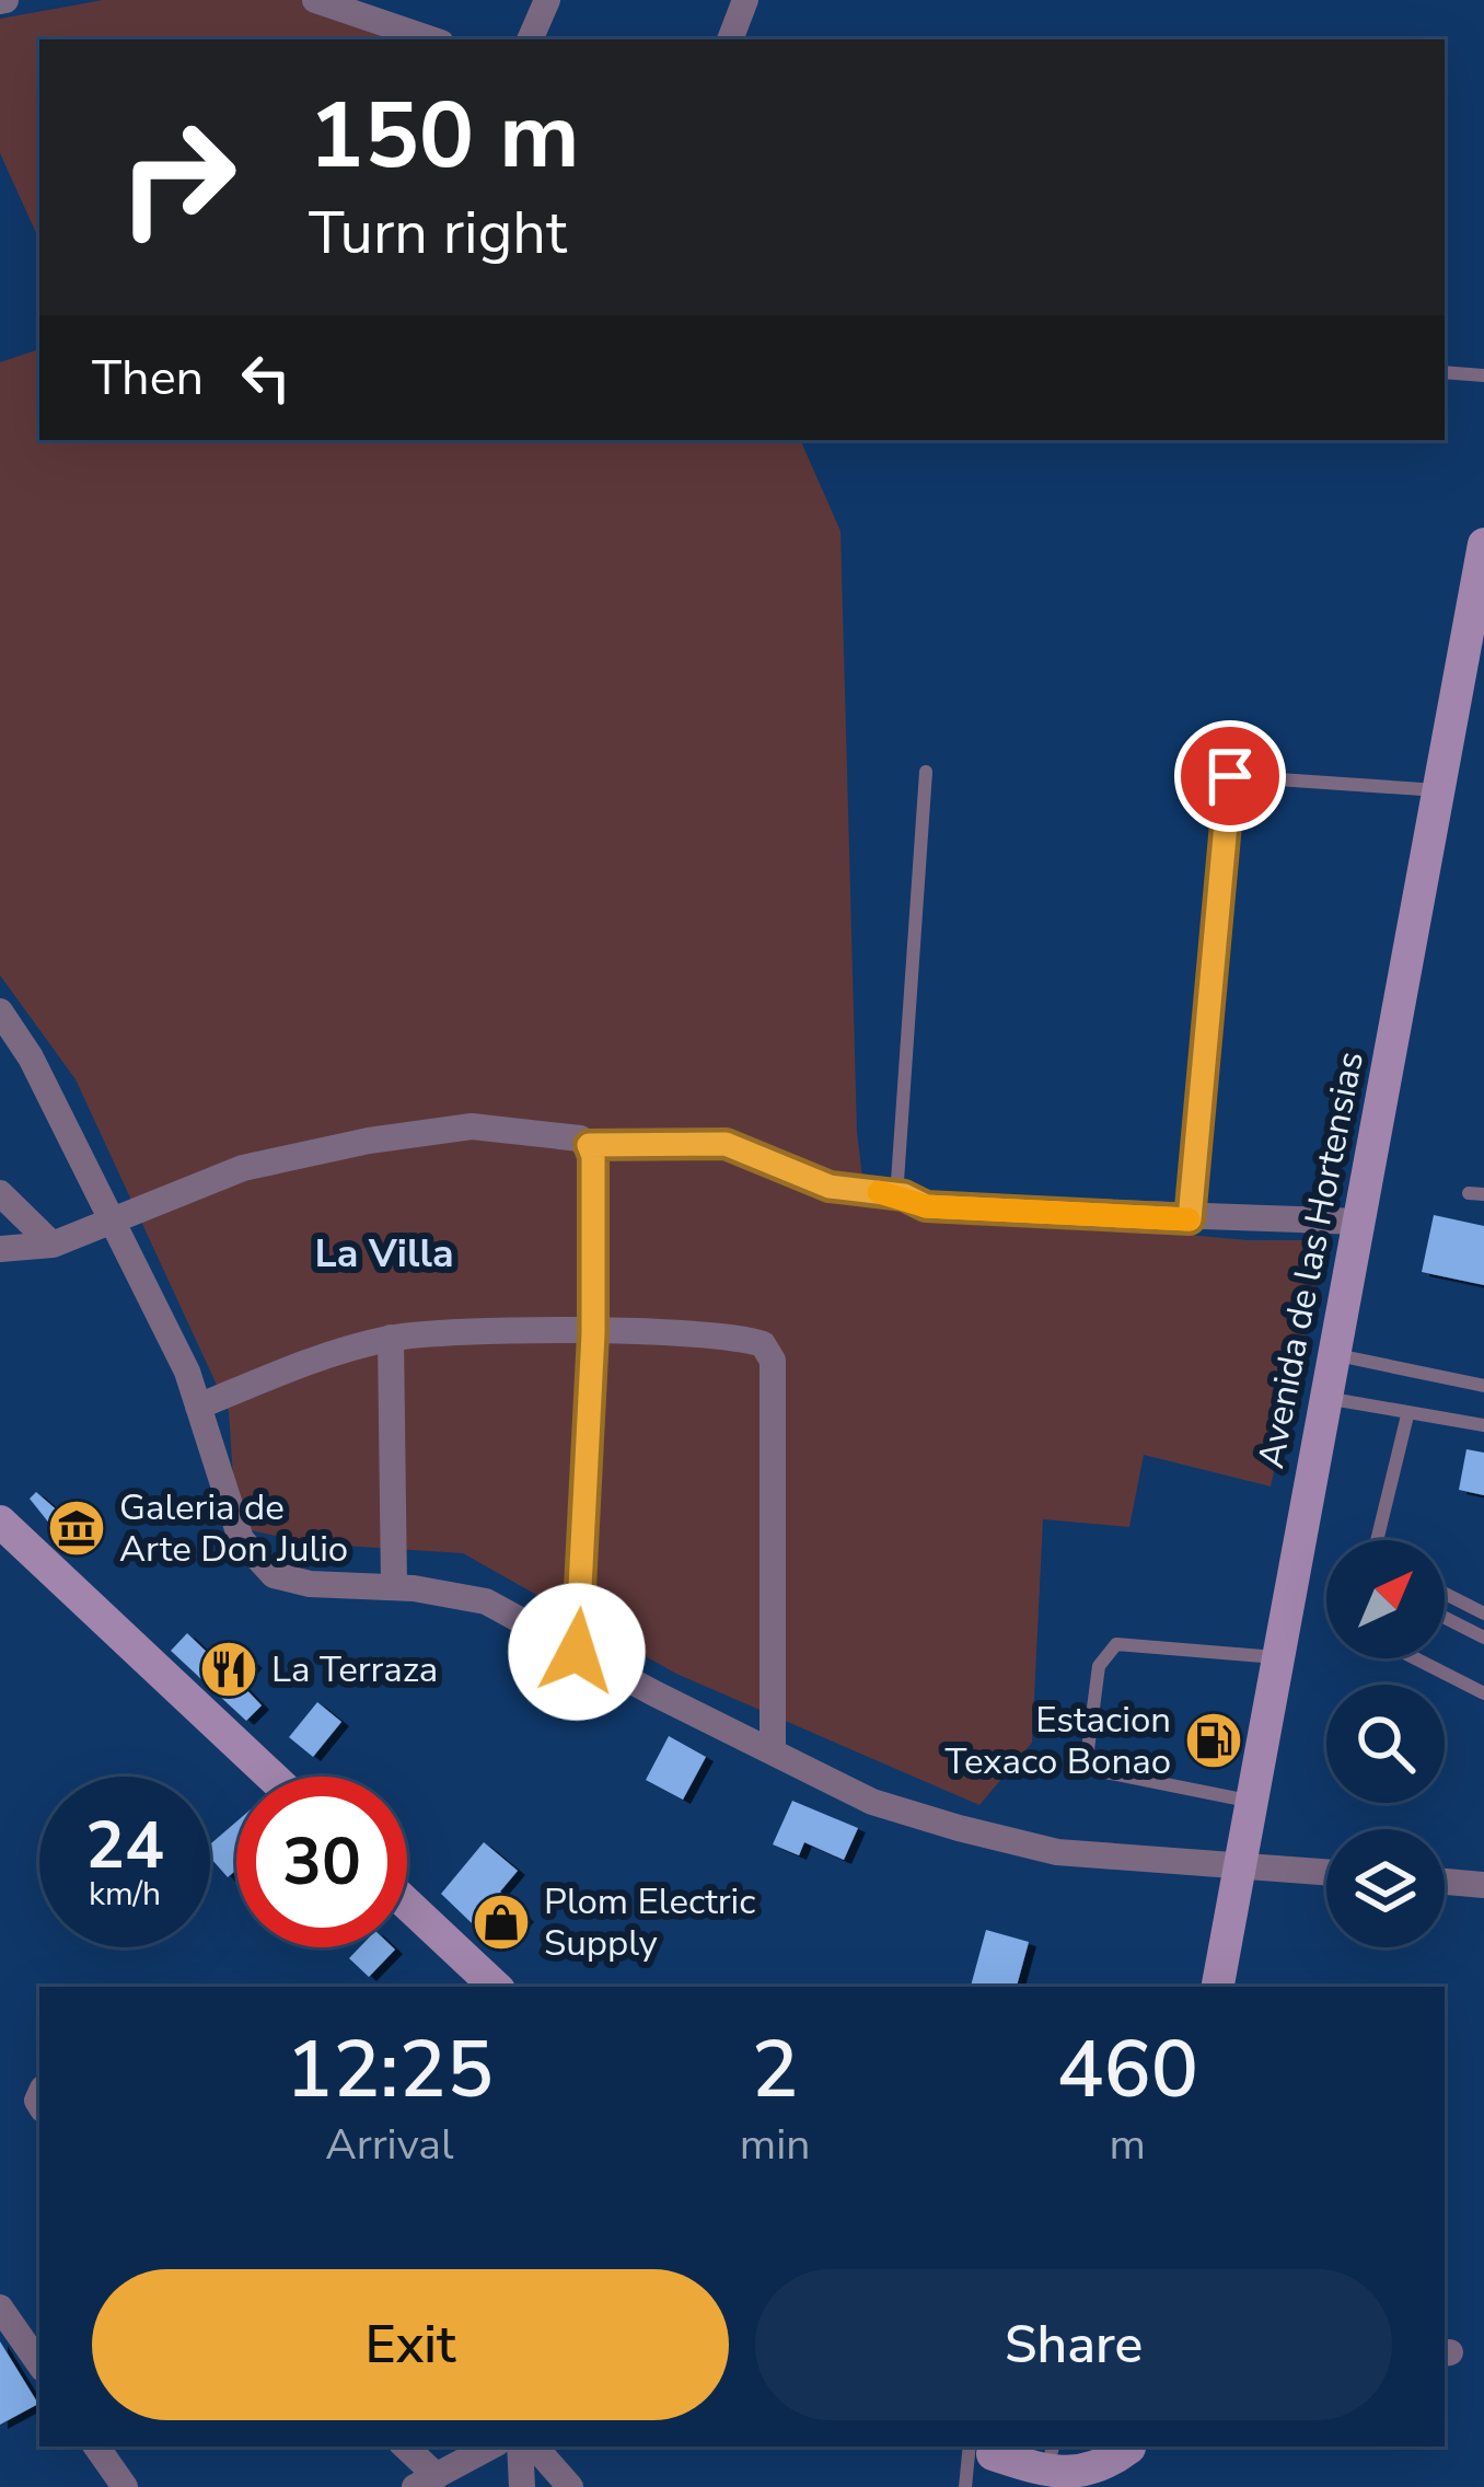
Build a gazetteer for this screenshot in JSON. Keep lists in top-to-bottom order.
{
  "streets": {
    "main road": ["Avenida de las Hortensias"]
  },
  "districts": ["La Villa"],
  "places": {
    "museum": ["Galeria de Arte Don Julio"],
    "restaurant": ["La Terraza"],
    "fuel station": ["Estacion Texaco Bonao"],
    "shop": ["Plom Electric Supply"]
  },
  "north": "top right",
  "page": {
    "turn": ["150 m", "Turn right"],
    "then": "Then",
    "speed": "24 km/h",
    "limit": "30",
    "eta": [
      "12:25",
      "Arrival",
      "2",
      "min",
      "460",
      "m"
    ],
    "buttons": ["Exit", "Share"]
  }
}
